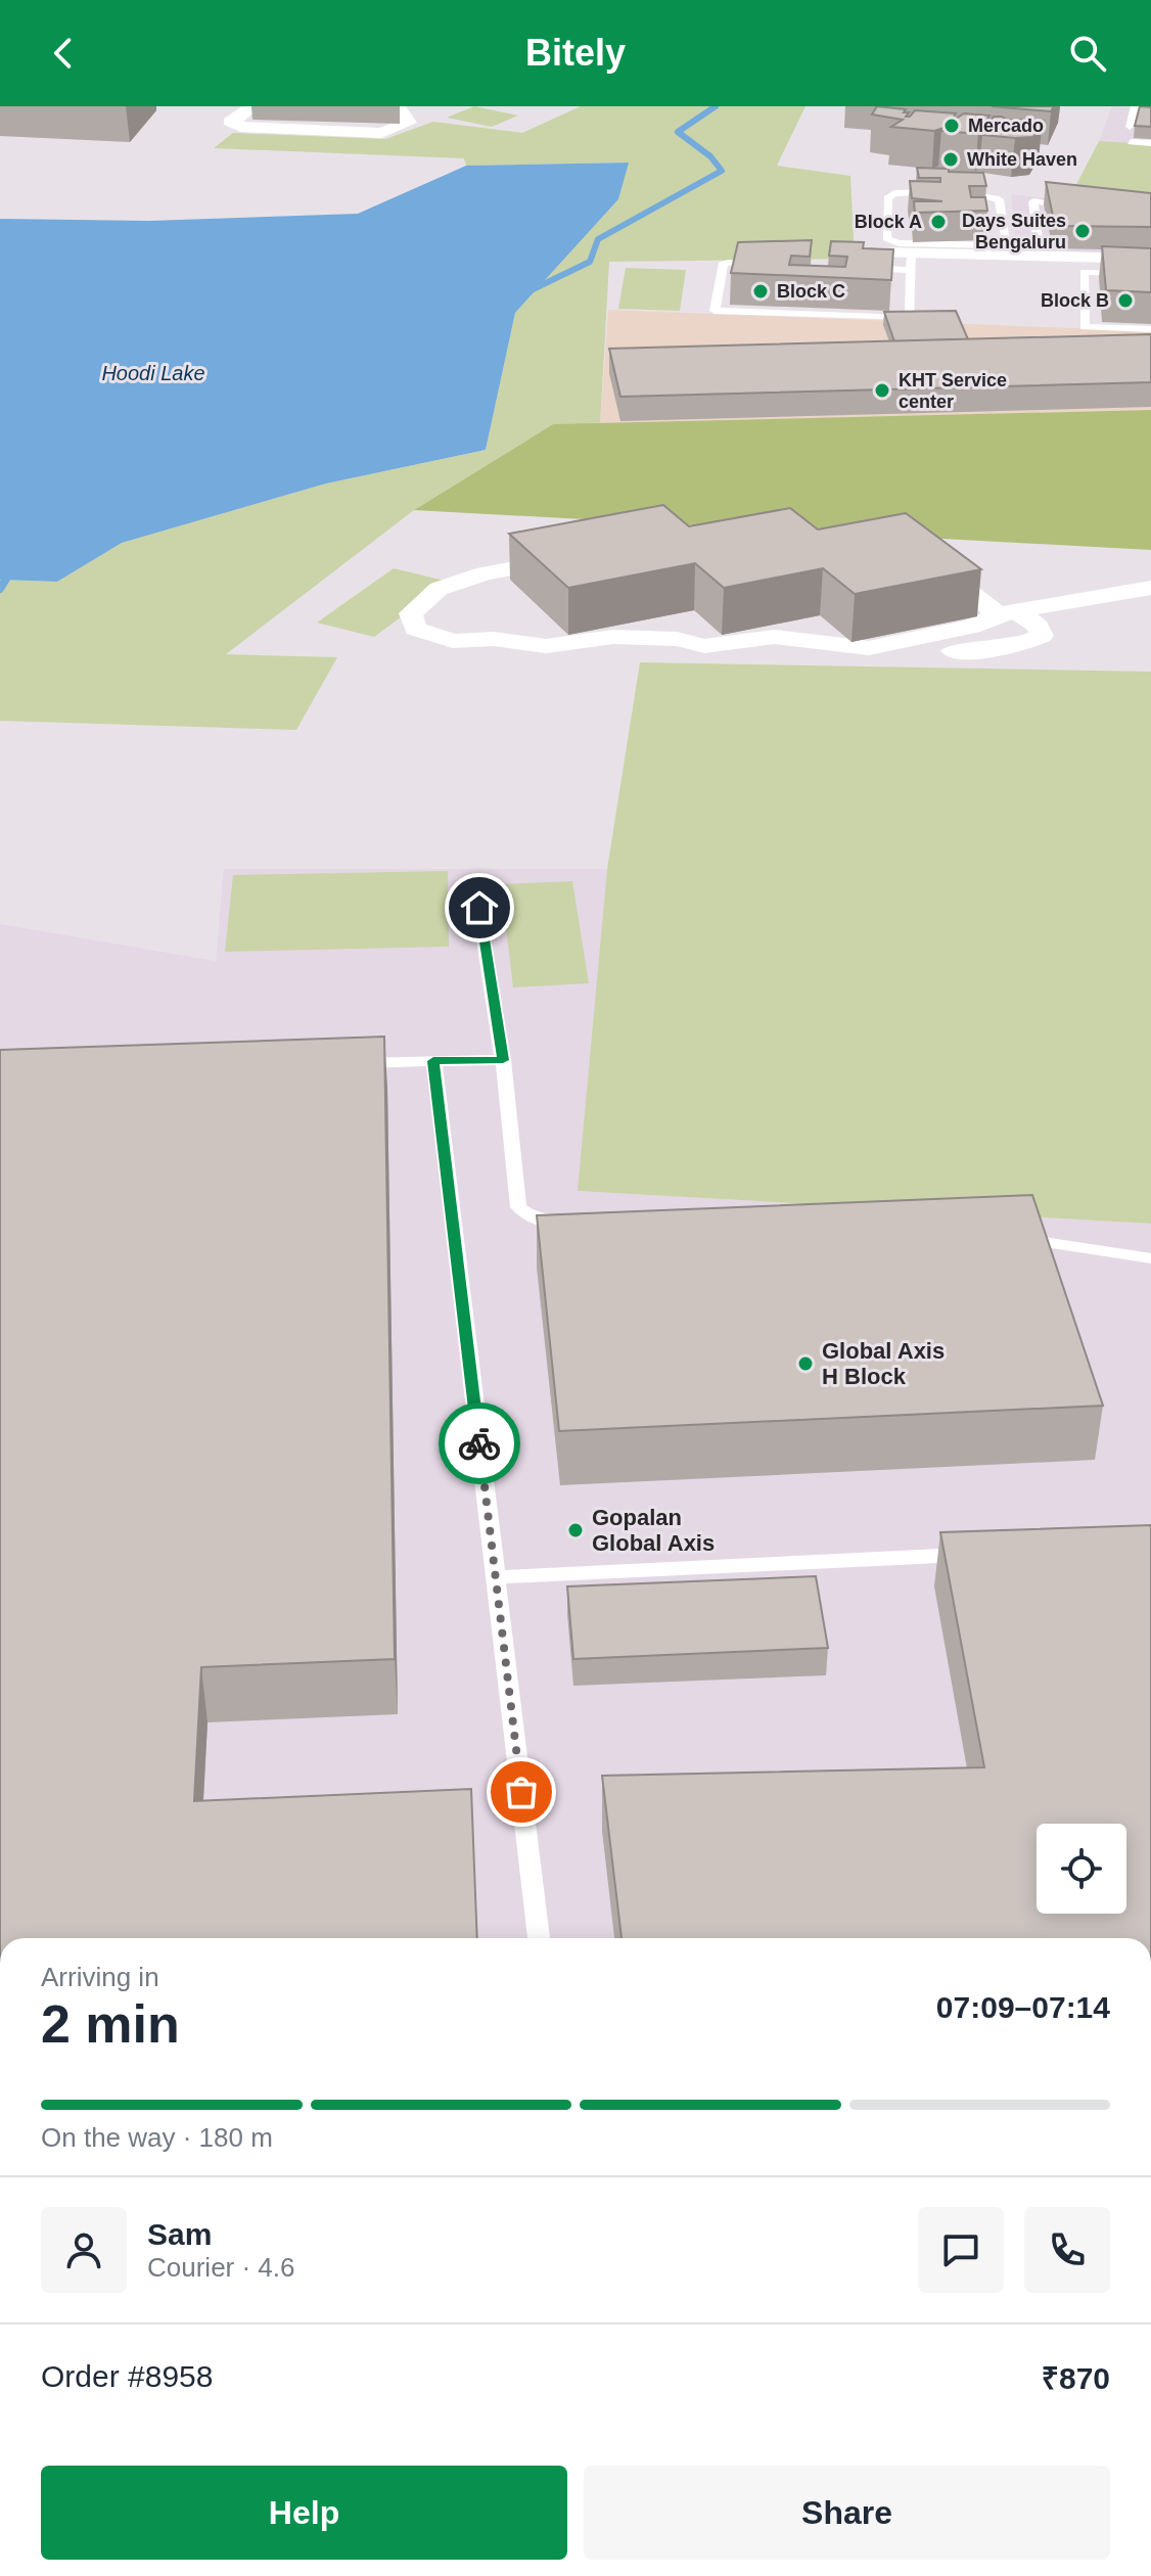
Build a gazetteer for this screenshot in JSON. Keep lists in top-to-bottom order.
{
  "water": ["Hoodi Lake"],
  "places": [
    "Mercado",
    "White Haven",
    "Block A",
    "Days Suites Bengaluru",
    "Block C",
    "Block B",
    "KHT Service center",
    "Global Axis H Block",
    "Gopalan Global Axis"
  ],
  "page": {
    "header": "Bitely",
    "heading": ["2 min", "Arriving in", "07:09–07:14"],
    "panel": [
      "Sam",
      "Courier · 4.6",
      "Order #8958",
      "₹870"
    ],
    "bar": "On the way · 180 m",
    "buttons": ["Help", "Share"]
  }
}
